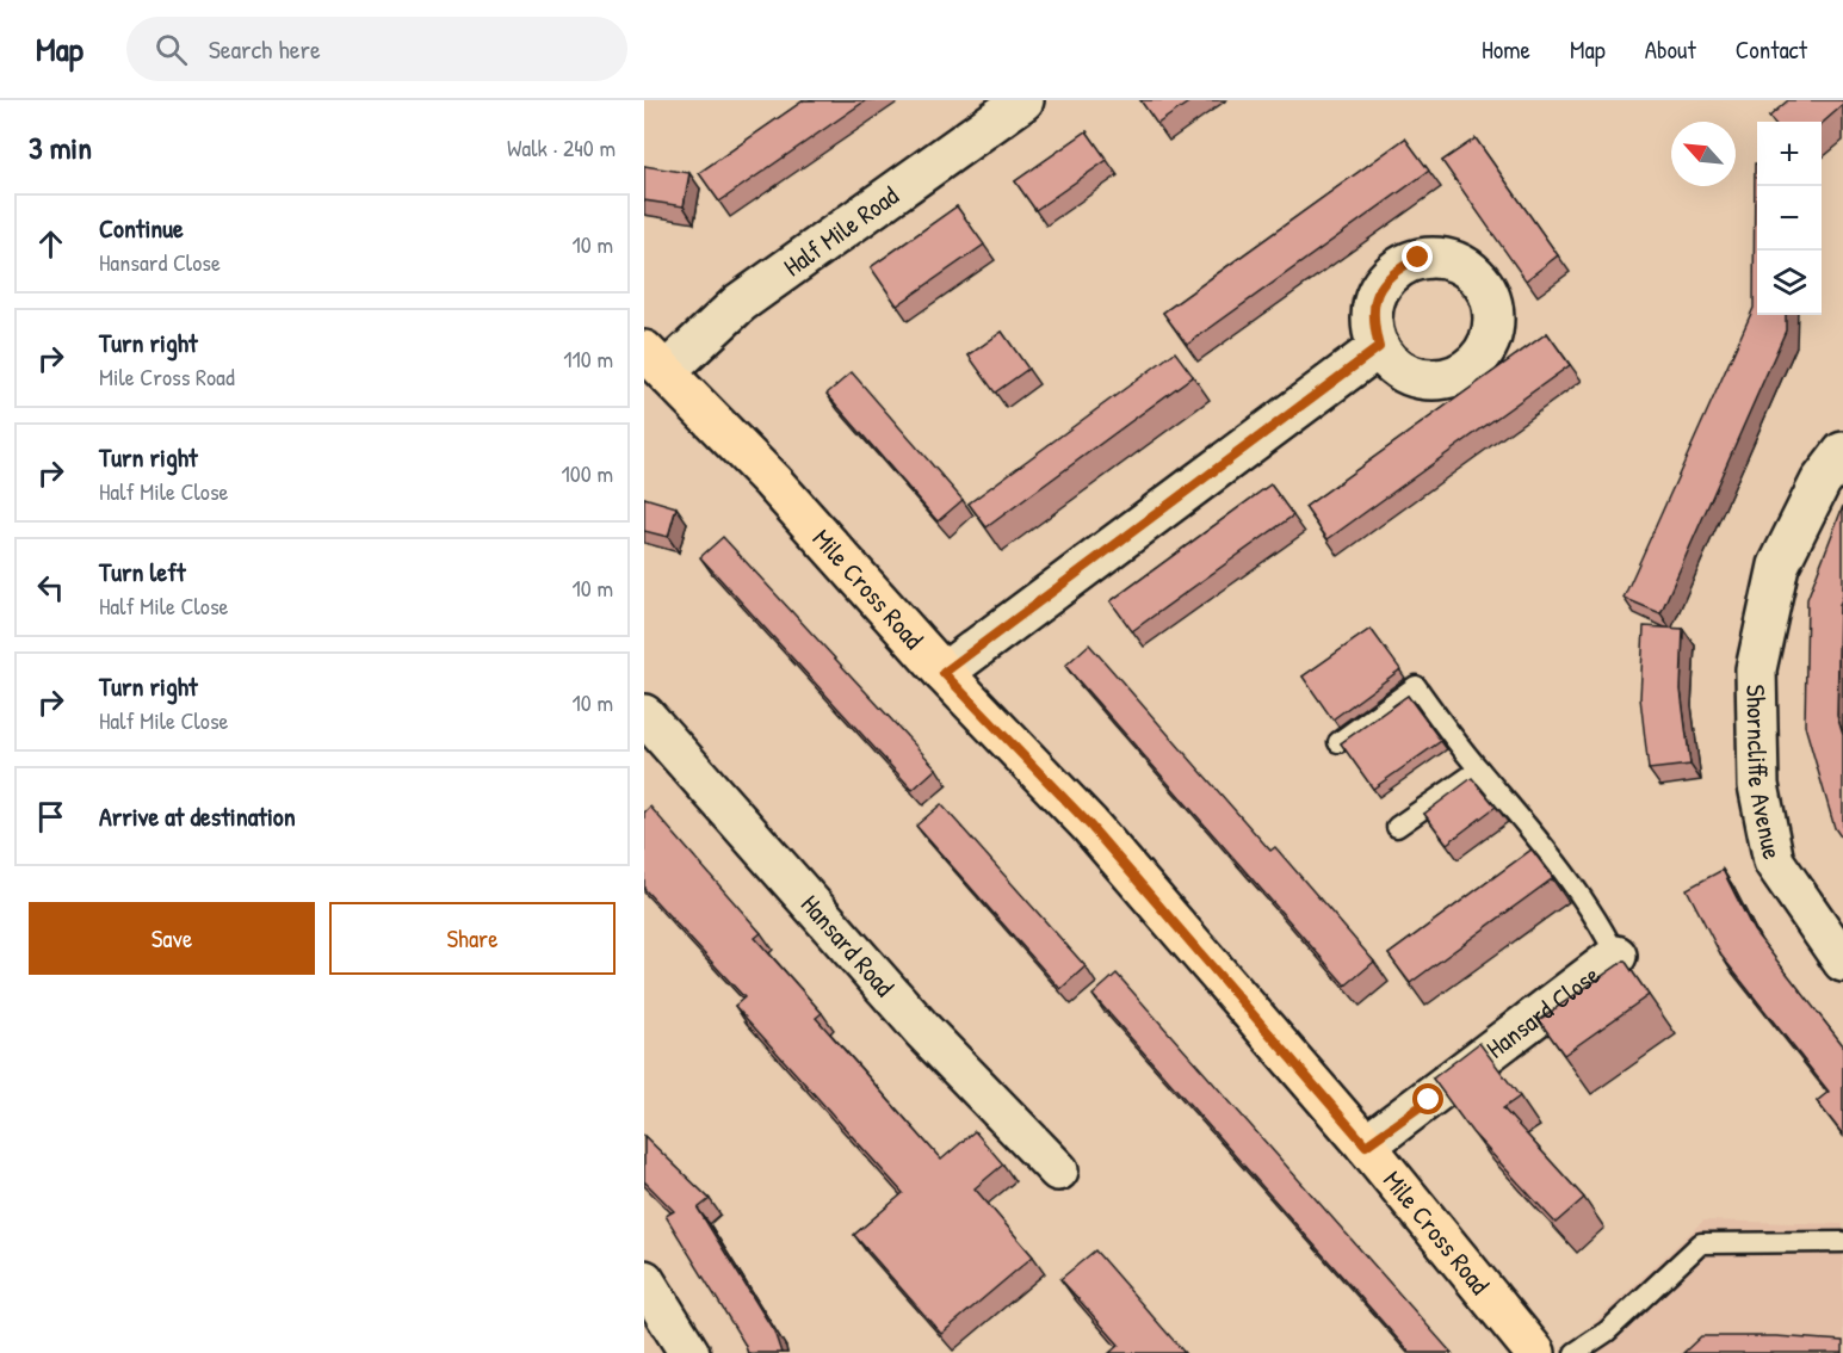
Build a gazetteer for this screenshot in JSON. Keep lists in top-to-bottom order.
{
  "streets": {
    "main road": ["Mile Cross Road"],
    "street": [
      "Half Mile Road",
      "Shorncliffe Avenue",
      "Hansard Road",
      "Hansard Close"
    ]
  },
  "crossings": [
    ["Half Mile Road", "Mile Cross Road"],
    ["Mile Cross Road", "Hansard Close"]
  ],
  "north": "top left",
  "page": {
    "header": "Map",
    "search": "Search here",
    "nav": [
      "Home",
      "Map",
      "About",
      "Contact"
    ],
    "heading": ["3 min", "Walk · 240 m"],
    "map_buttons": ["+", "−"],
    "list": [
      ["Continue", "Hansard Close", "10 m"],
      ["Turn right", "Mile Cross Road", "110 m"],
      ["Turn right", "Half Mile Close", "100 m"],
      ["Turn left", "Half Mile Close", "10 m"],
      ["Turn right", "Half Mile Close", "10 m"],
      "Arrive at destination"
    ],
    "buttons": ["Save", "Share"]
  }
}
